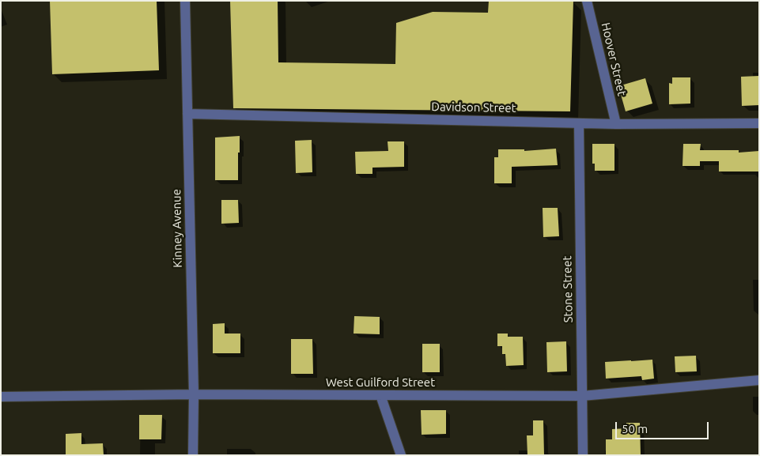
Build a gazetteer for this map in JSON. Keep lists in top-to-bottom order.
{
  "streets": {
    "street": [
      "Hoover Street",
      "Davidson Street",
      "Kinney Avenue",
      "Stone Street",
      "West Guilford Street"
    ]
  },
  "crossings": [
    ["Hoover Street", "Davidson Street"],
    ["Davidson Street", "Kinney Avenue"],
    ["Davidson Street", "Stone Street"],
    ["Kinney Avenue", "West Guilford Street"],
    ["Stone Street", "West Guilford Street"]
  ],
  "scale_bar": "50 m"
}
